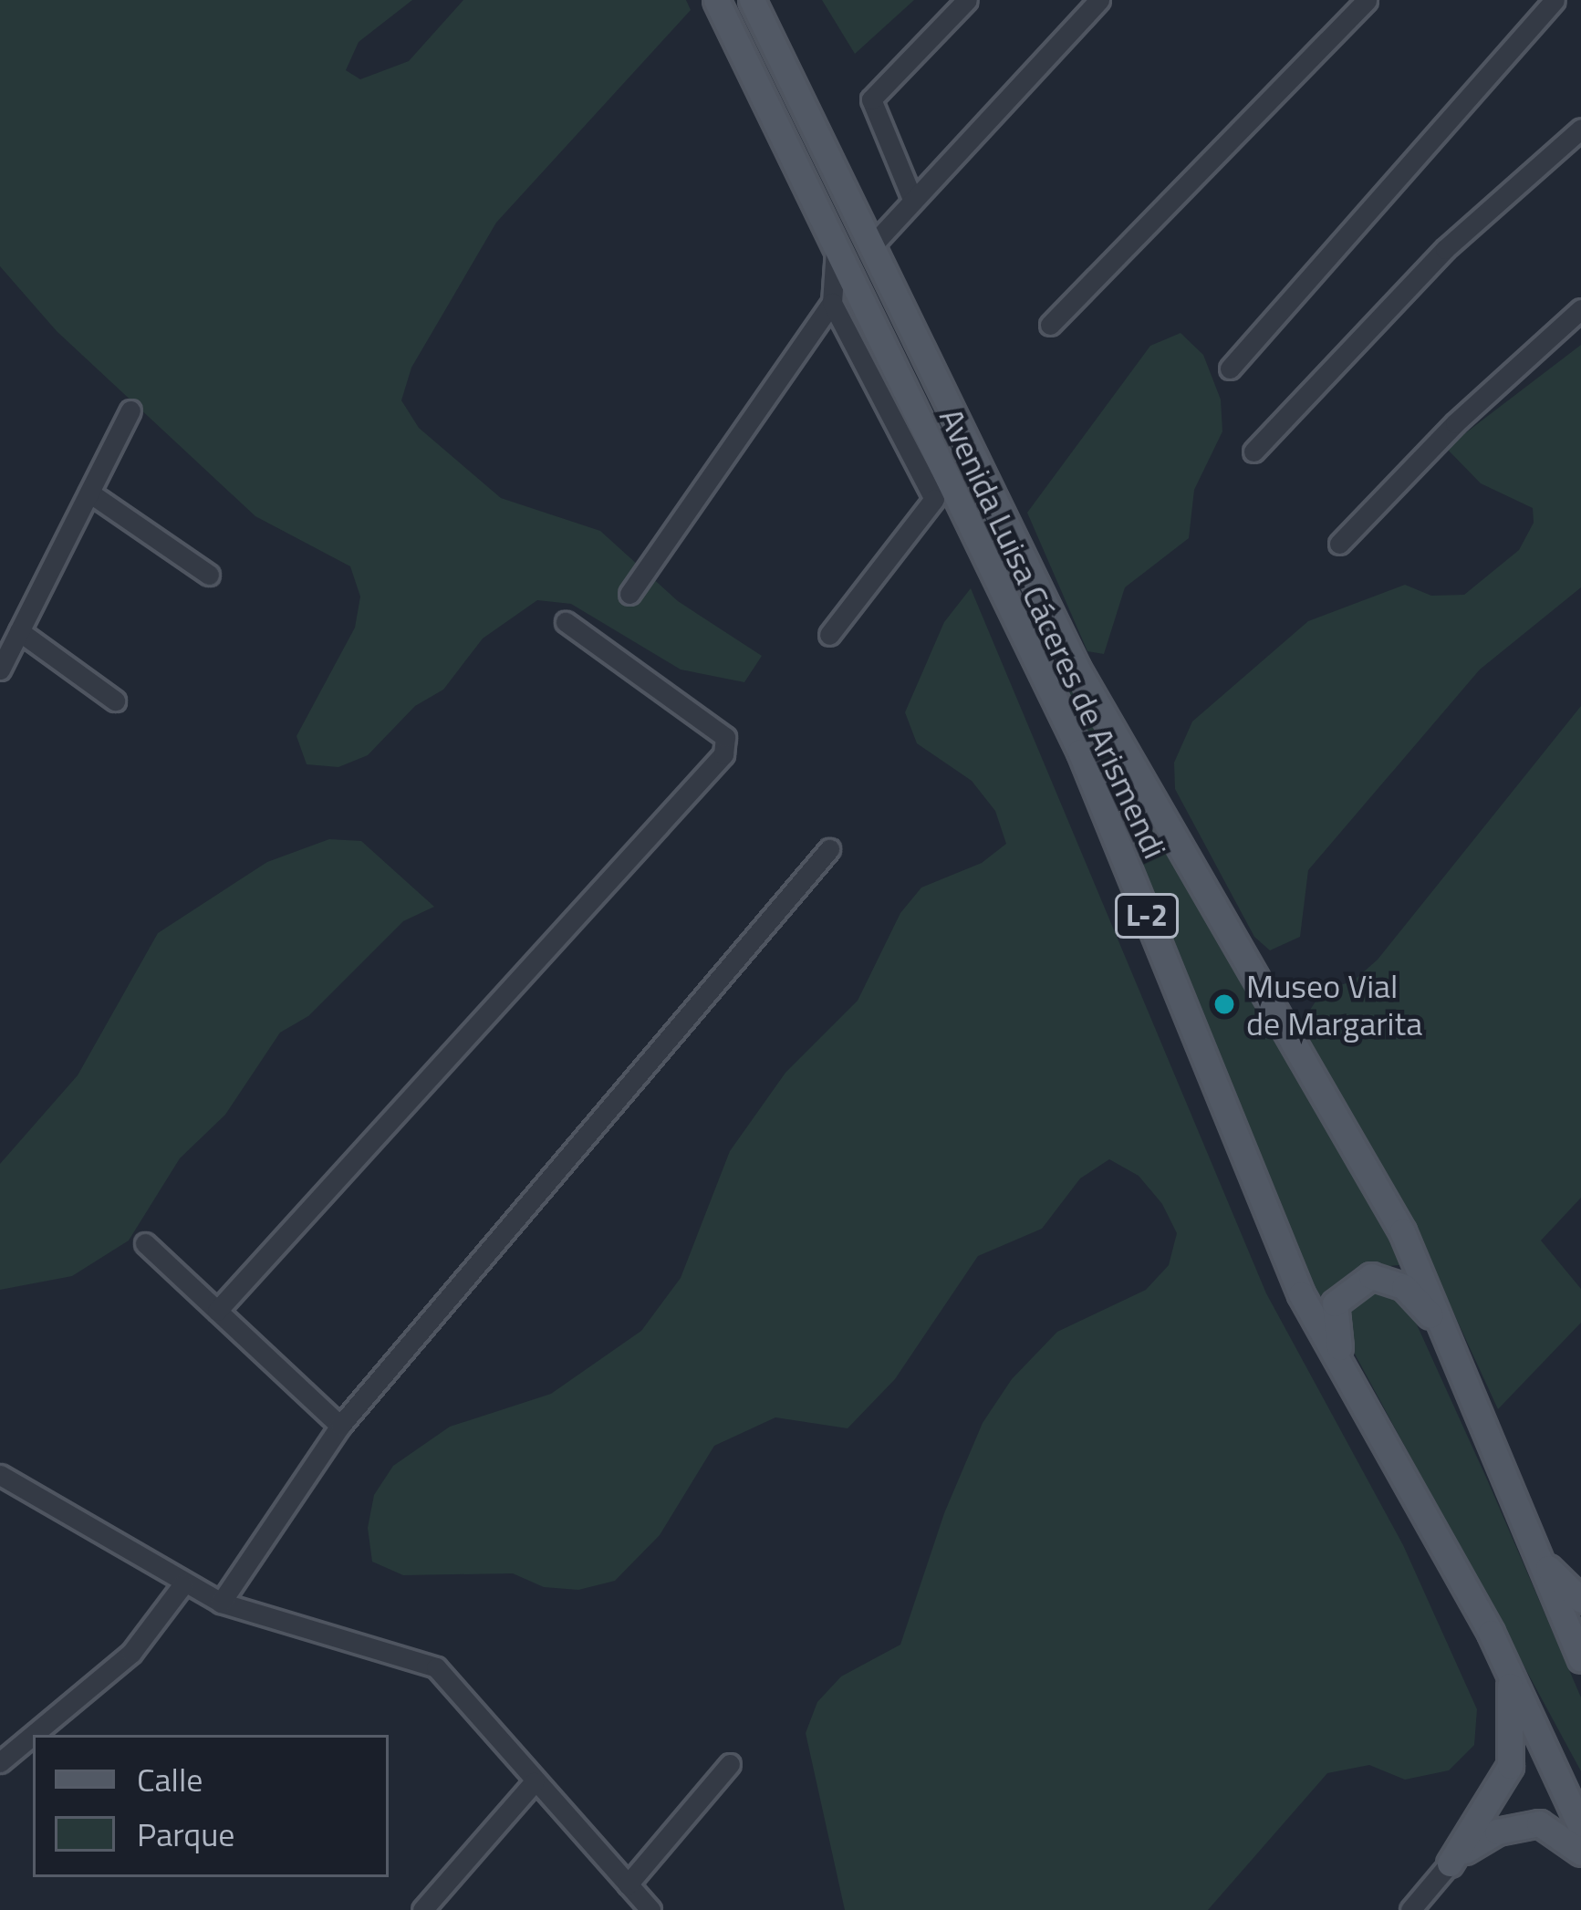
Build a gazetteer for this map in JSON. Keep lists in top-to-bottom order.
{
  "streets": {
    "main road": ["Avenida Luisa Cáceres de Arismendi", "L-2"]
  },
  "places": ["Museo Vial de Margarita"],
  "legend": ["Calle", "Parque"]
}
